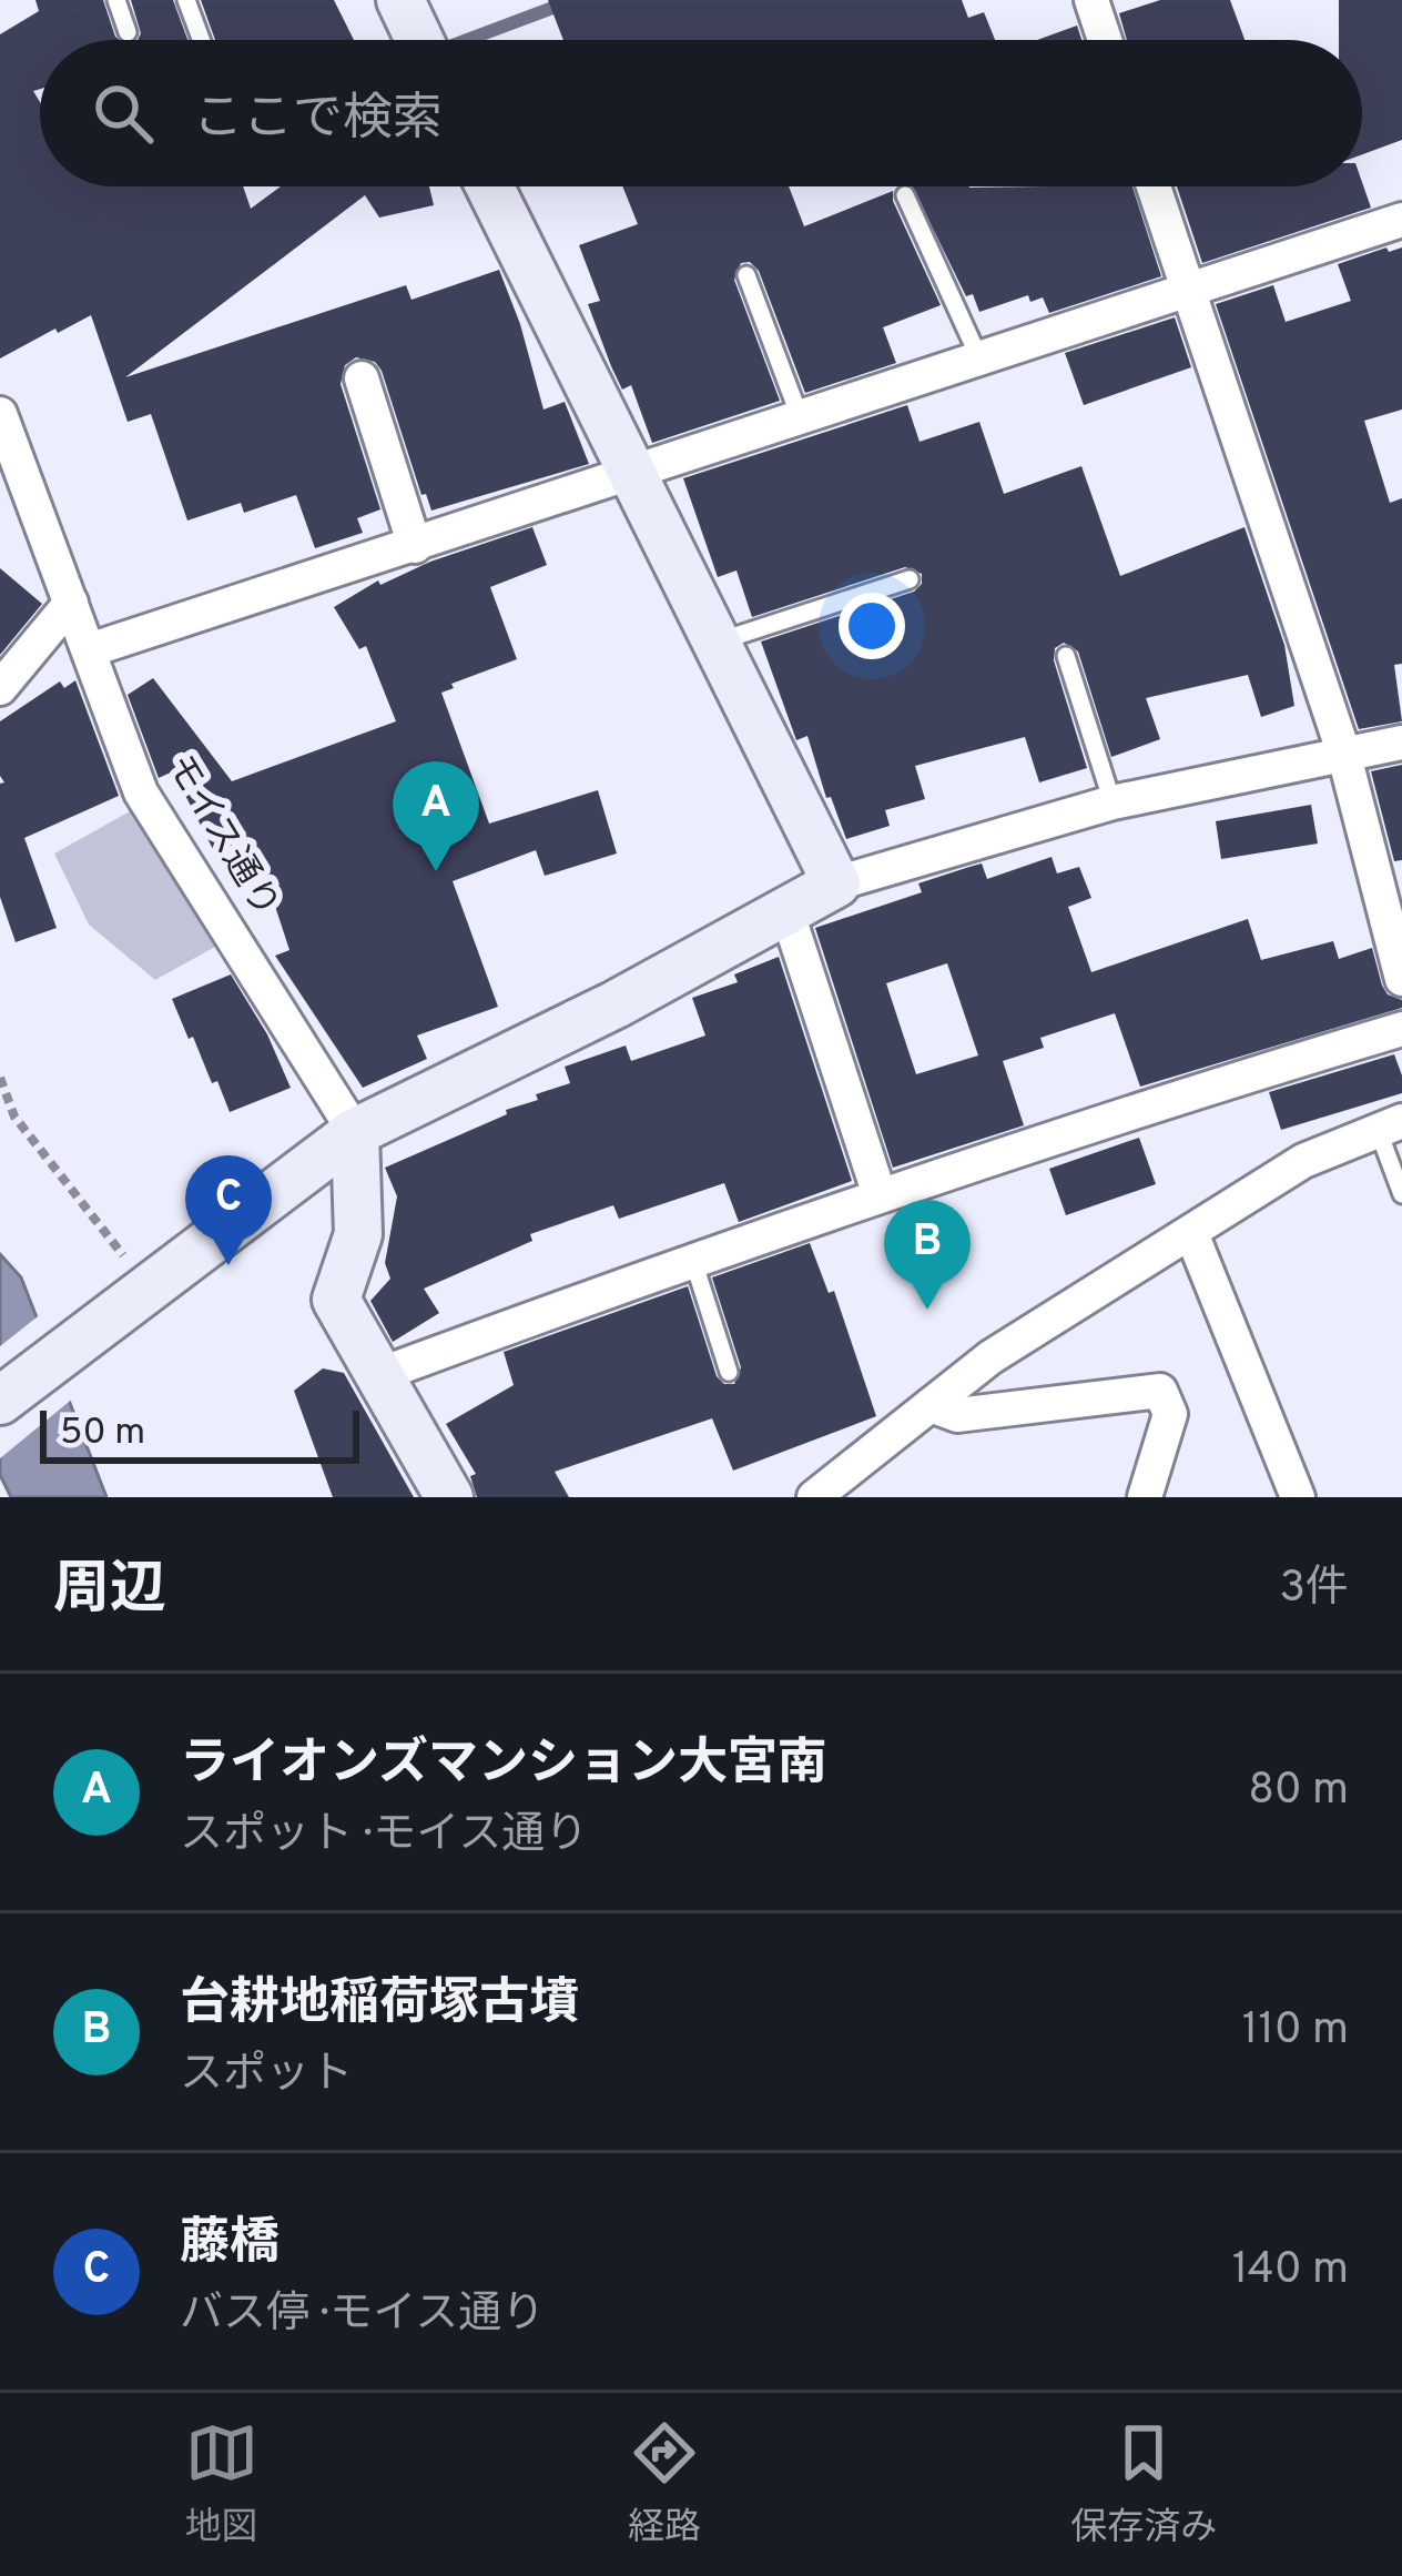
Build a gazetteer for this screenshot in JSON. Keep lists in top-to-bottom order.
{
  "streets": {
    "street": ["モイス通り"]
  },
  "scale_bar": "50 m",
  "page": {
    "search": "ここで検索",
    "pins": ["A", "C", "B"],
    "scale": "50 m",
    "heading": ["周辺", "3件"],
    "list": [
      {
        "mark": "A",
        "name": "ライオンズマンション大宮南",
        "note": "スポット · モイス通り",
        "value": "80 m"
      },
      {
        "mark": "B",
        "name": "台耕地稲荷塚古墳",
        "note": "スポット",
        "value": "110 m"
      },
      {
        "mark": "C",
        "name": "藤橋",
        "note": "バス停 · モイス通り",
        "value": "140 m"
      }
    ],
    "nav": ["地図", "経路", "保存済み"]
  }
}
